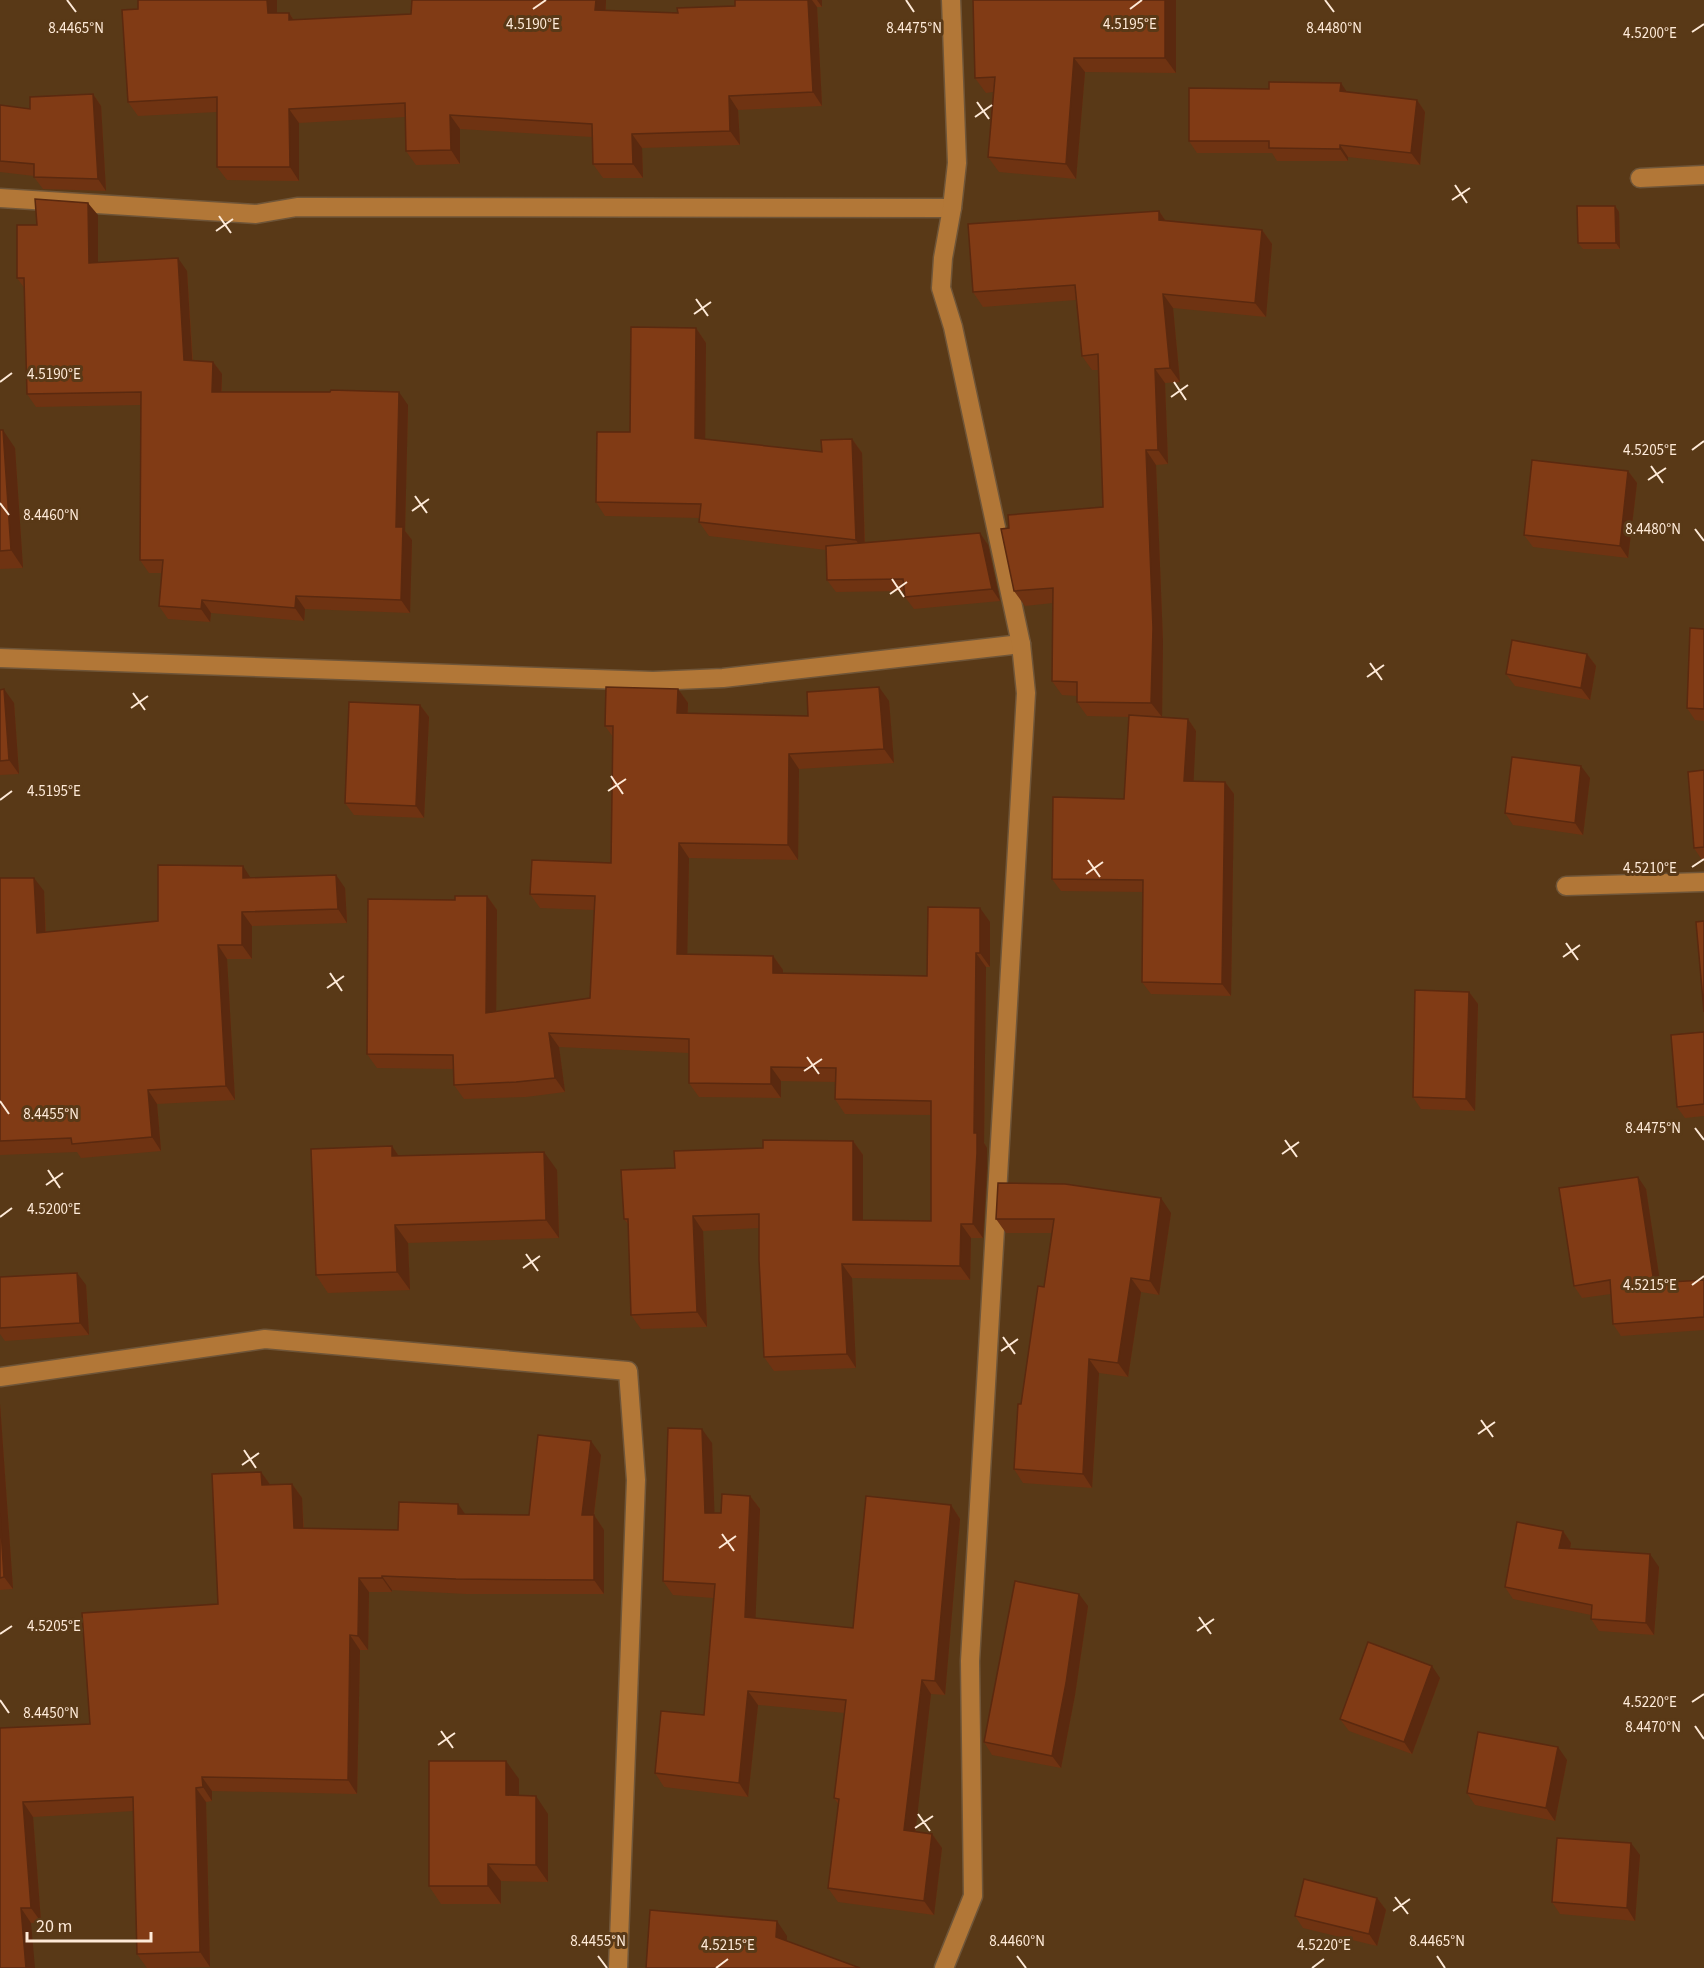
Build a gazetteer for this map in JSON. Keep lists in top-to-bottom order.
{
  "scale_bar": "20 m",
  "coordinates": [
    "4.5190°E",
    "4.5195°E",
    "8.4465°N",
    "8.4475°N",
    "8.4480°N",
    "4.5200°E",
    "4.5205°E",
    "8.4460°N",
    "4.5210°E",
    "8.4455°N",
    "4.5215°E",
    "4.5220°E",
    "8.4450°N",
    "8.4470°N"
  ]
}
